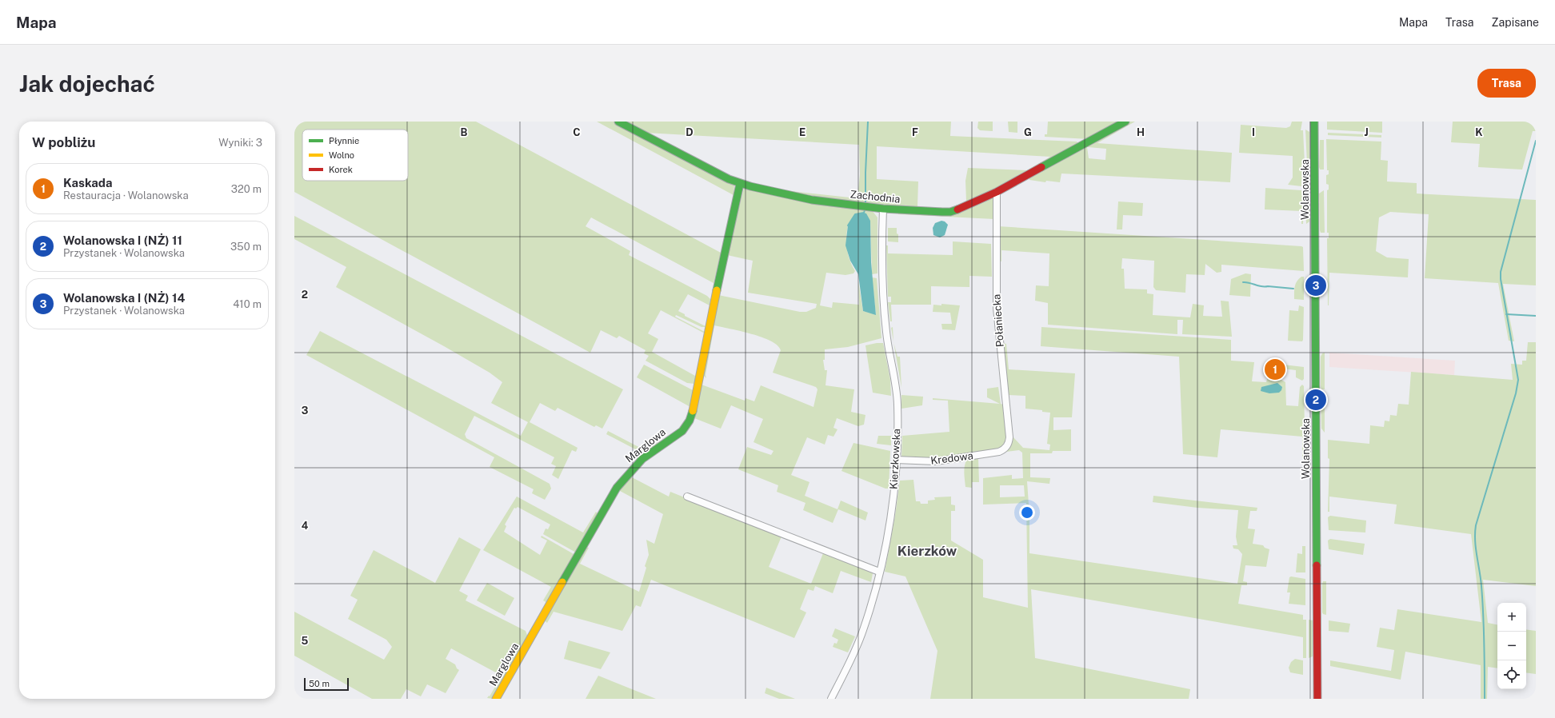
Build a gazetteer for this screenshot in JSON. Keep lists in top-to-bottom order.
{
  "streets": {
    "street": [
      "Wolanowska",
      "Zachodnia",
      "Połaniecka",
      "Marglowa",
      "Kredowa",
      "Kierzkowska"
    ]
  },
  "crossings": [
    ["Zachodnia", "Połaniecka"],
    ["Zachodnia", "Marglowa"],
    ["Zachodnia", "Kierzkowska"],
    ["Połaniecka", "Kredowa"],
    ["Kredowa", "Kierzkowska"]
  ],
  "districts": ["Kierzków"],
  "legend": ["Płynnie", "Wolno", "Korek"],
  "scale_bar": "50 m",
  "page": {
    "header": "Mapa",
    "nav": ["Mapa", "Trasa", "Zapisane"],
    "buttons": "Trasa",
    "title": "Jak dojechać",
    "heading": ["W pobliżu", "Wyniki: 3"],
    "list": [
      {
        "mark": "1",
        "name": "Kaskada",
        "note": "Restauracja · Wolanowska",
        "value": "320 m"
      },
      {
        "mark": "2",
        "name": "Wolanowska I (NŻ) 11",
        "note": "Przystanek · Wolanowska",
        "value": "350 m"
      },
      {
        "mark": "3",
        "name": "Wolanowska I (NŻ) 14",
        "note": "Przystanek · Wolanowska",
        "value": "410 m"
      }
    ],
    "pins": ["3", "1", "2"],
    "map_buttons": ["+", "−"],
    "scale": "50 m"
  },
  "grid": {
    "columns": [
      "B",
      "C",
      "D",
      "E",
      "F",
      "G",
      "H",
      "I",
      "J",
      "K"
    ],
    "rows": [
      "2",
      "3",
      "4",
      "5"
    ]
  }
}
